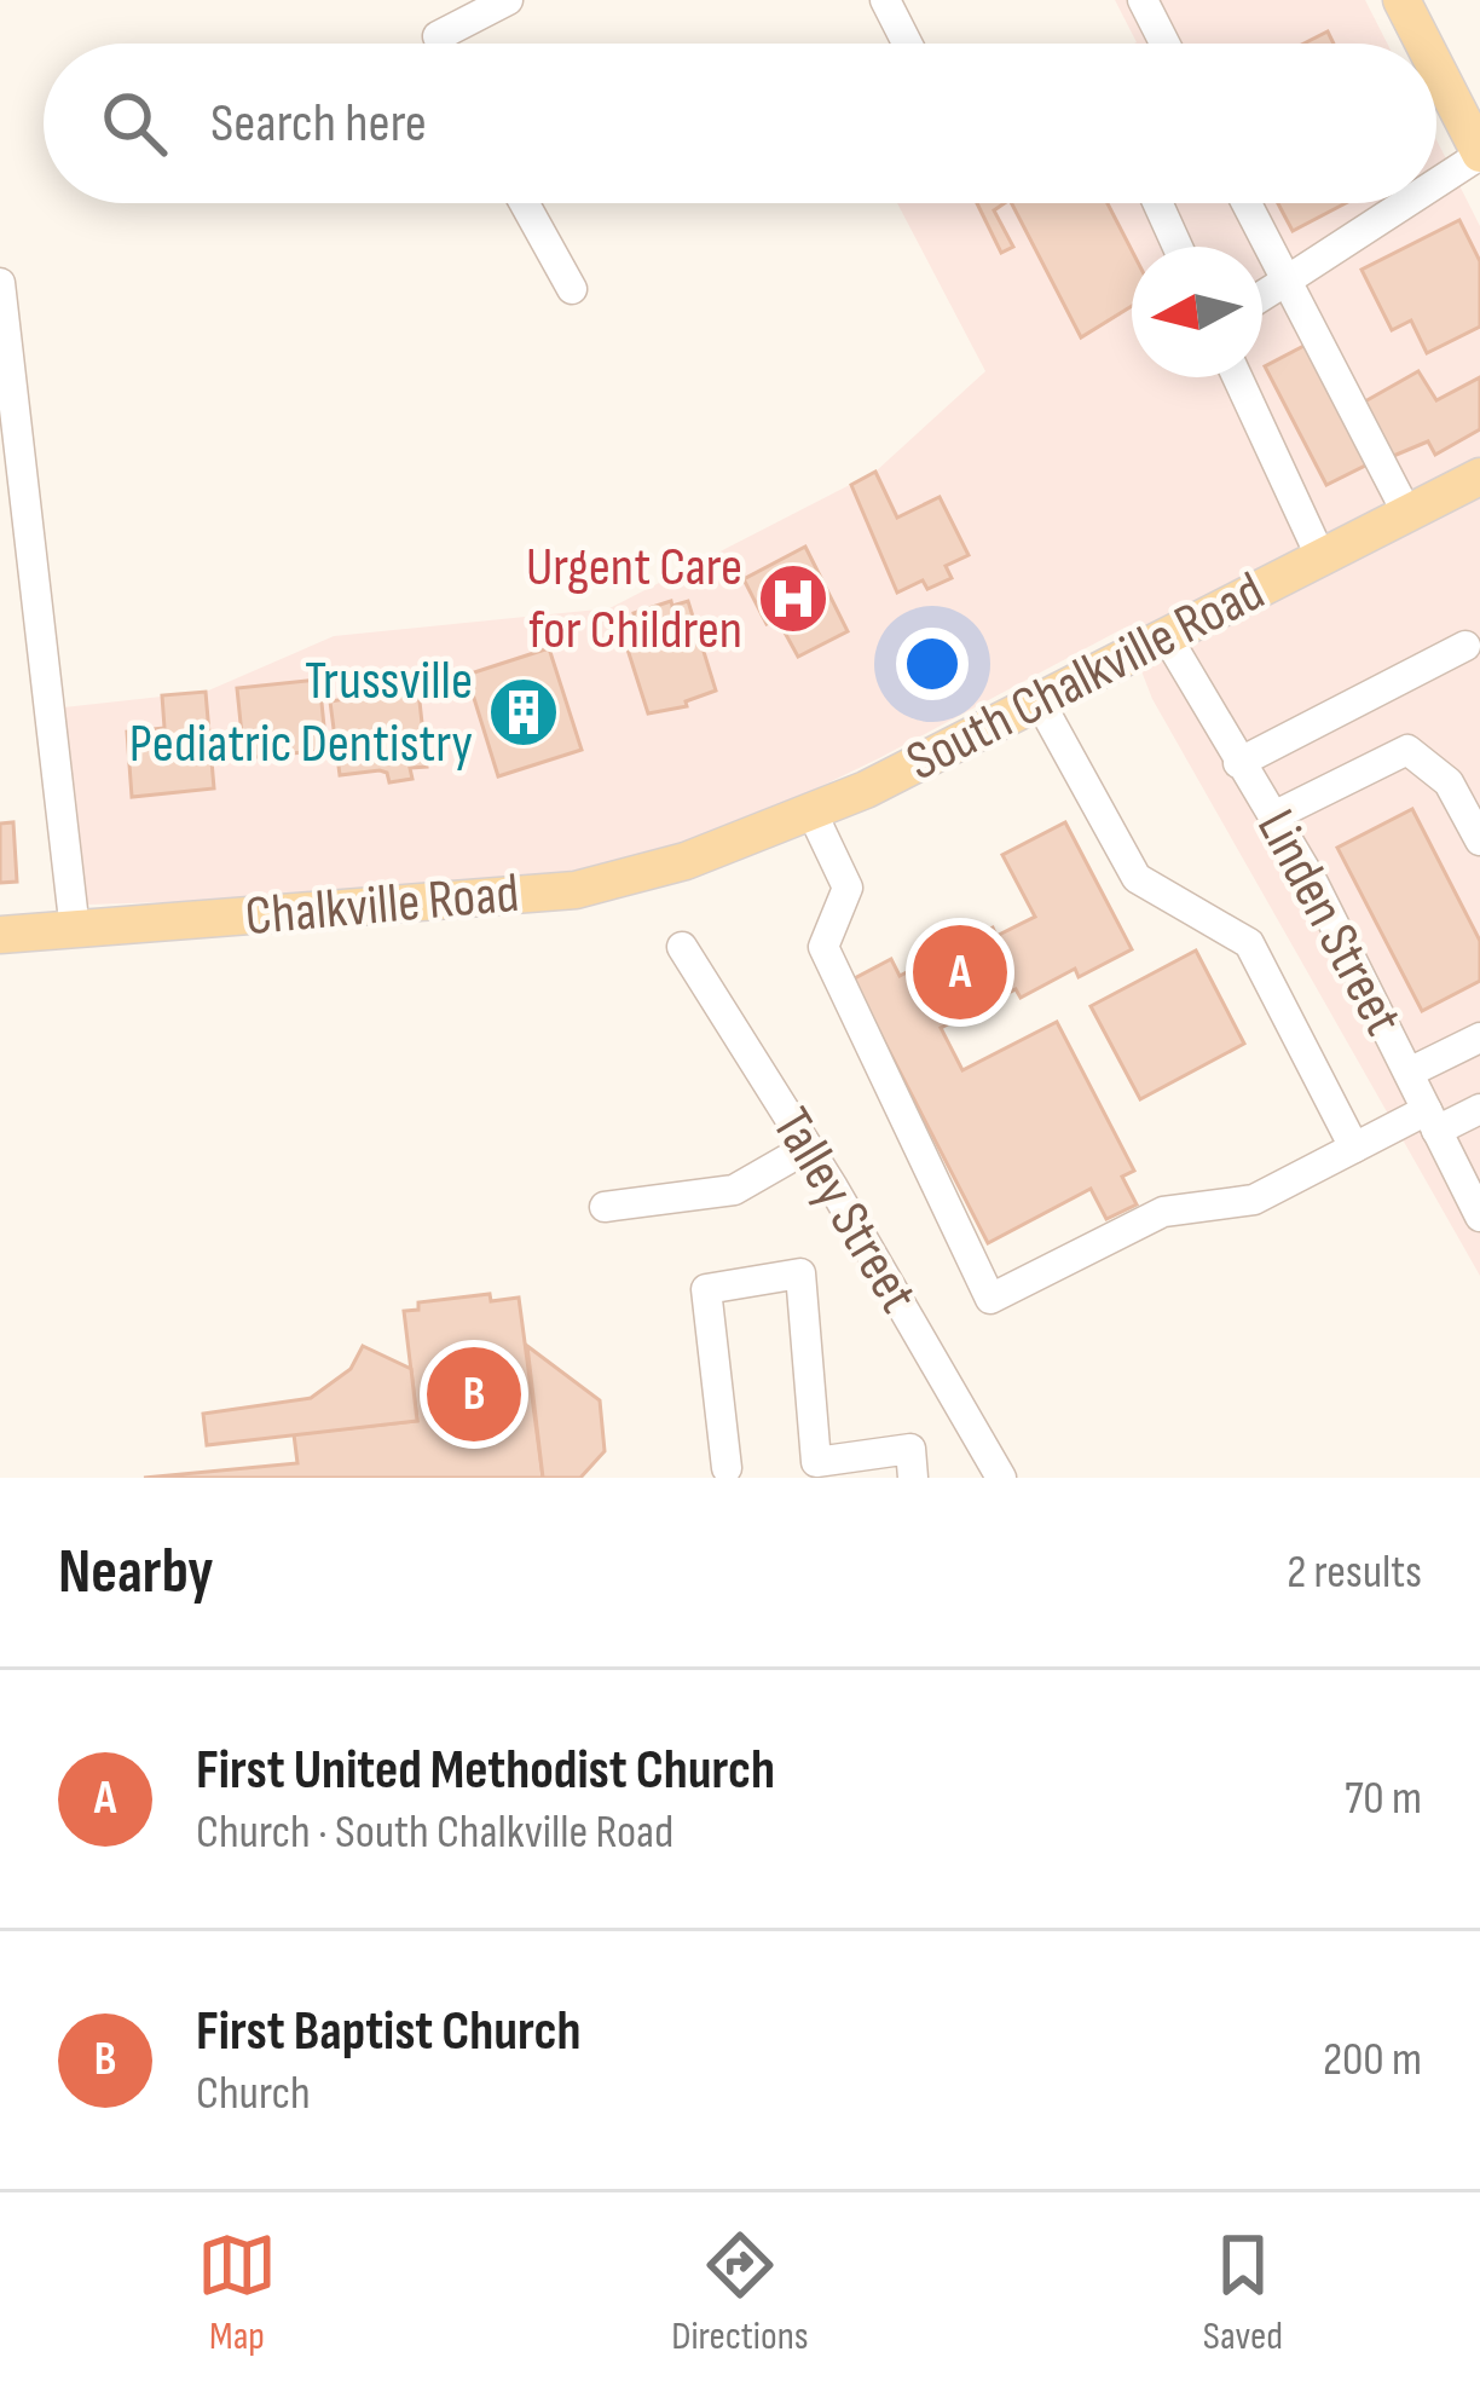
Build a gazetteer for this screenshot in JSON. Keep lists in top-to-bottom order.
{
  "streets": {
    "main road": ["South Chalkville Road", "Chalkville Road"],
    "street": ["Linden Street", "Talley Street"]
  },
  "crossings": [
    ["South Chalkville Road", "Chalkville Road"],
    ["South Chalkville Road", "Linden Street"]
  ],
  "places": {
    "hospital": ["Urgent Care for Children"],
    "building": ["Trussville Pediatric Dentistry"]
  },
  "north": "left",
  "page": {
    "search": "Search here",
    "pins": ["A", "B"],
    "heading": ["Nearby", "2 results"],
    "list": [
      {
        "mark": "A",
        "name": "First United Methodist Church",
        "note": "Church · South Chalkville Road",
        "value": "70 m"
      },
      {
        "mark": "B",
        "name": "First Baptist Church",
        "note": "Church",
        "value": "200 m"
      }
    ],
    "nav": ["Map", "Directions", "Saved"]
  }
}
